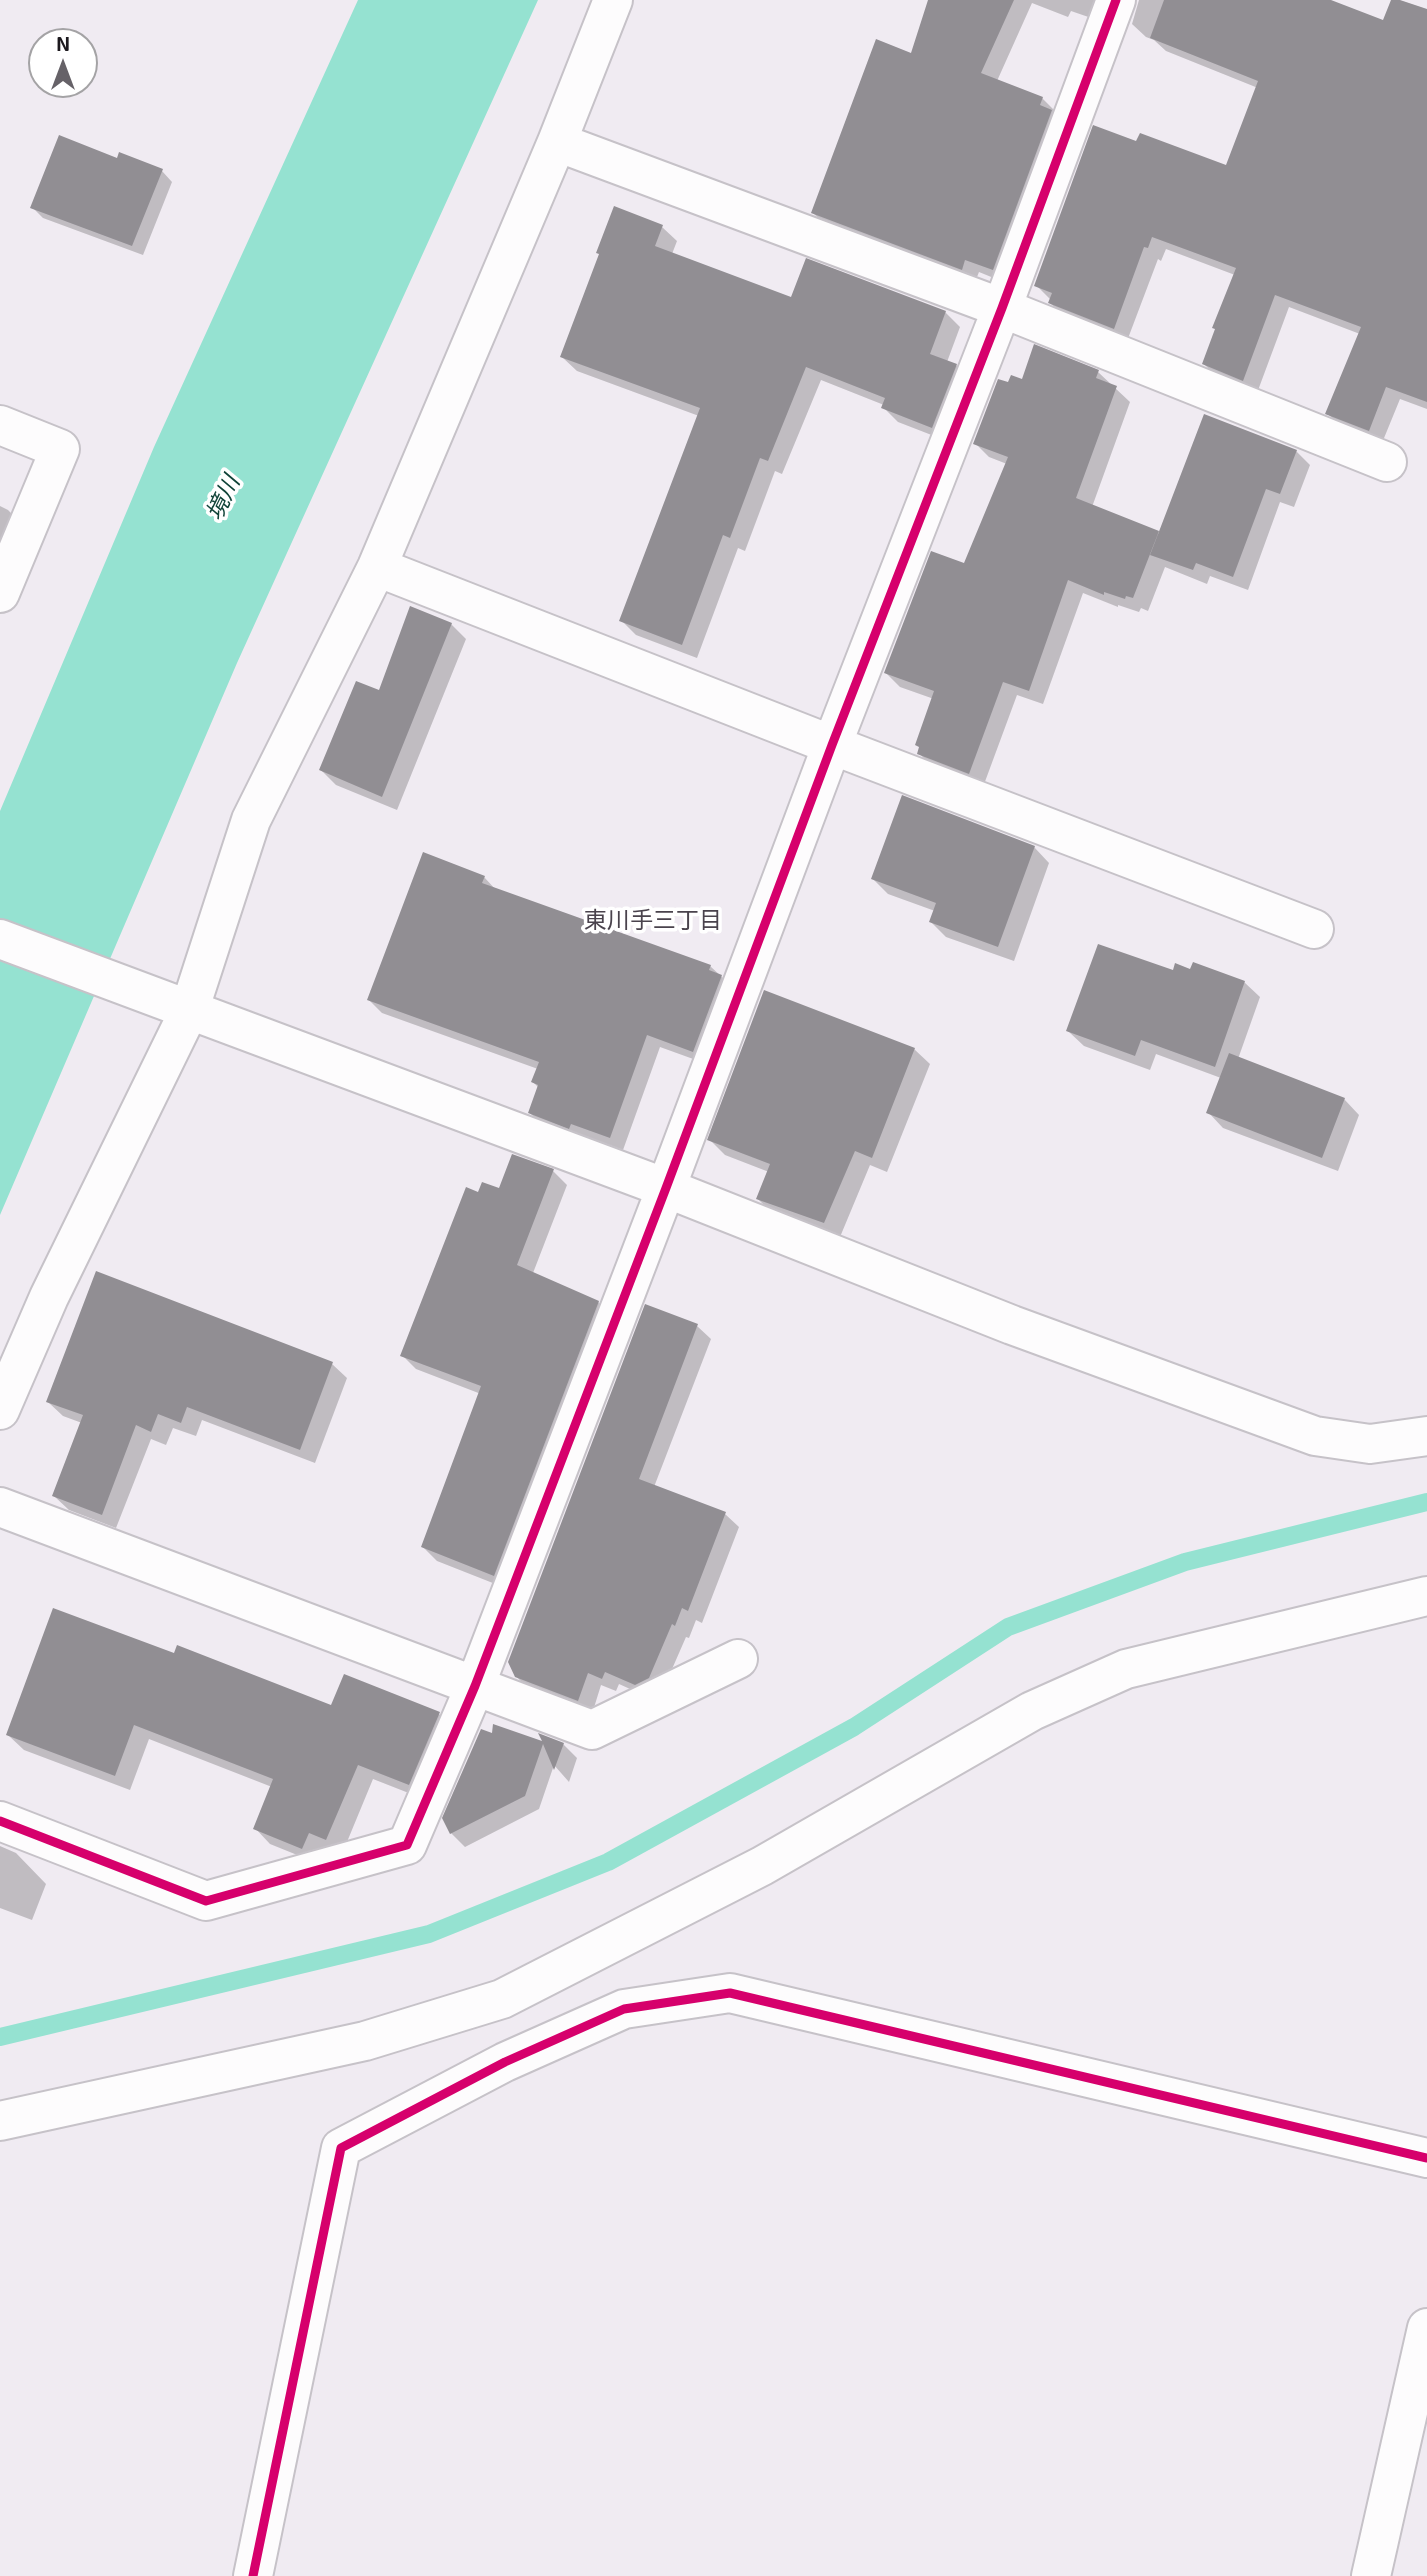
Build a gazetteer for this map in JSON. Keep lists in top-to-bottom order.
{
  "districts": ["東川手三丁目"],
  "water": ["境川"],
  "north": "top"
}
